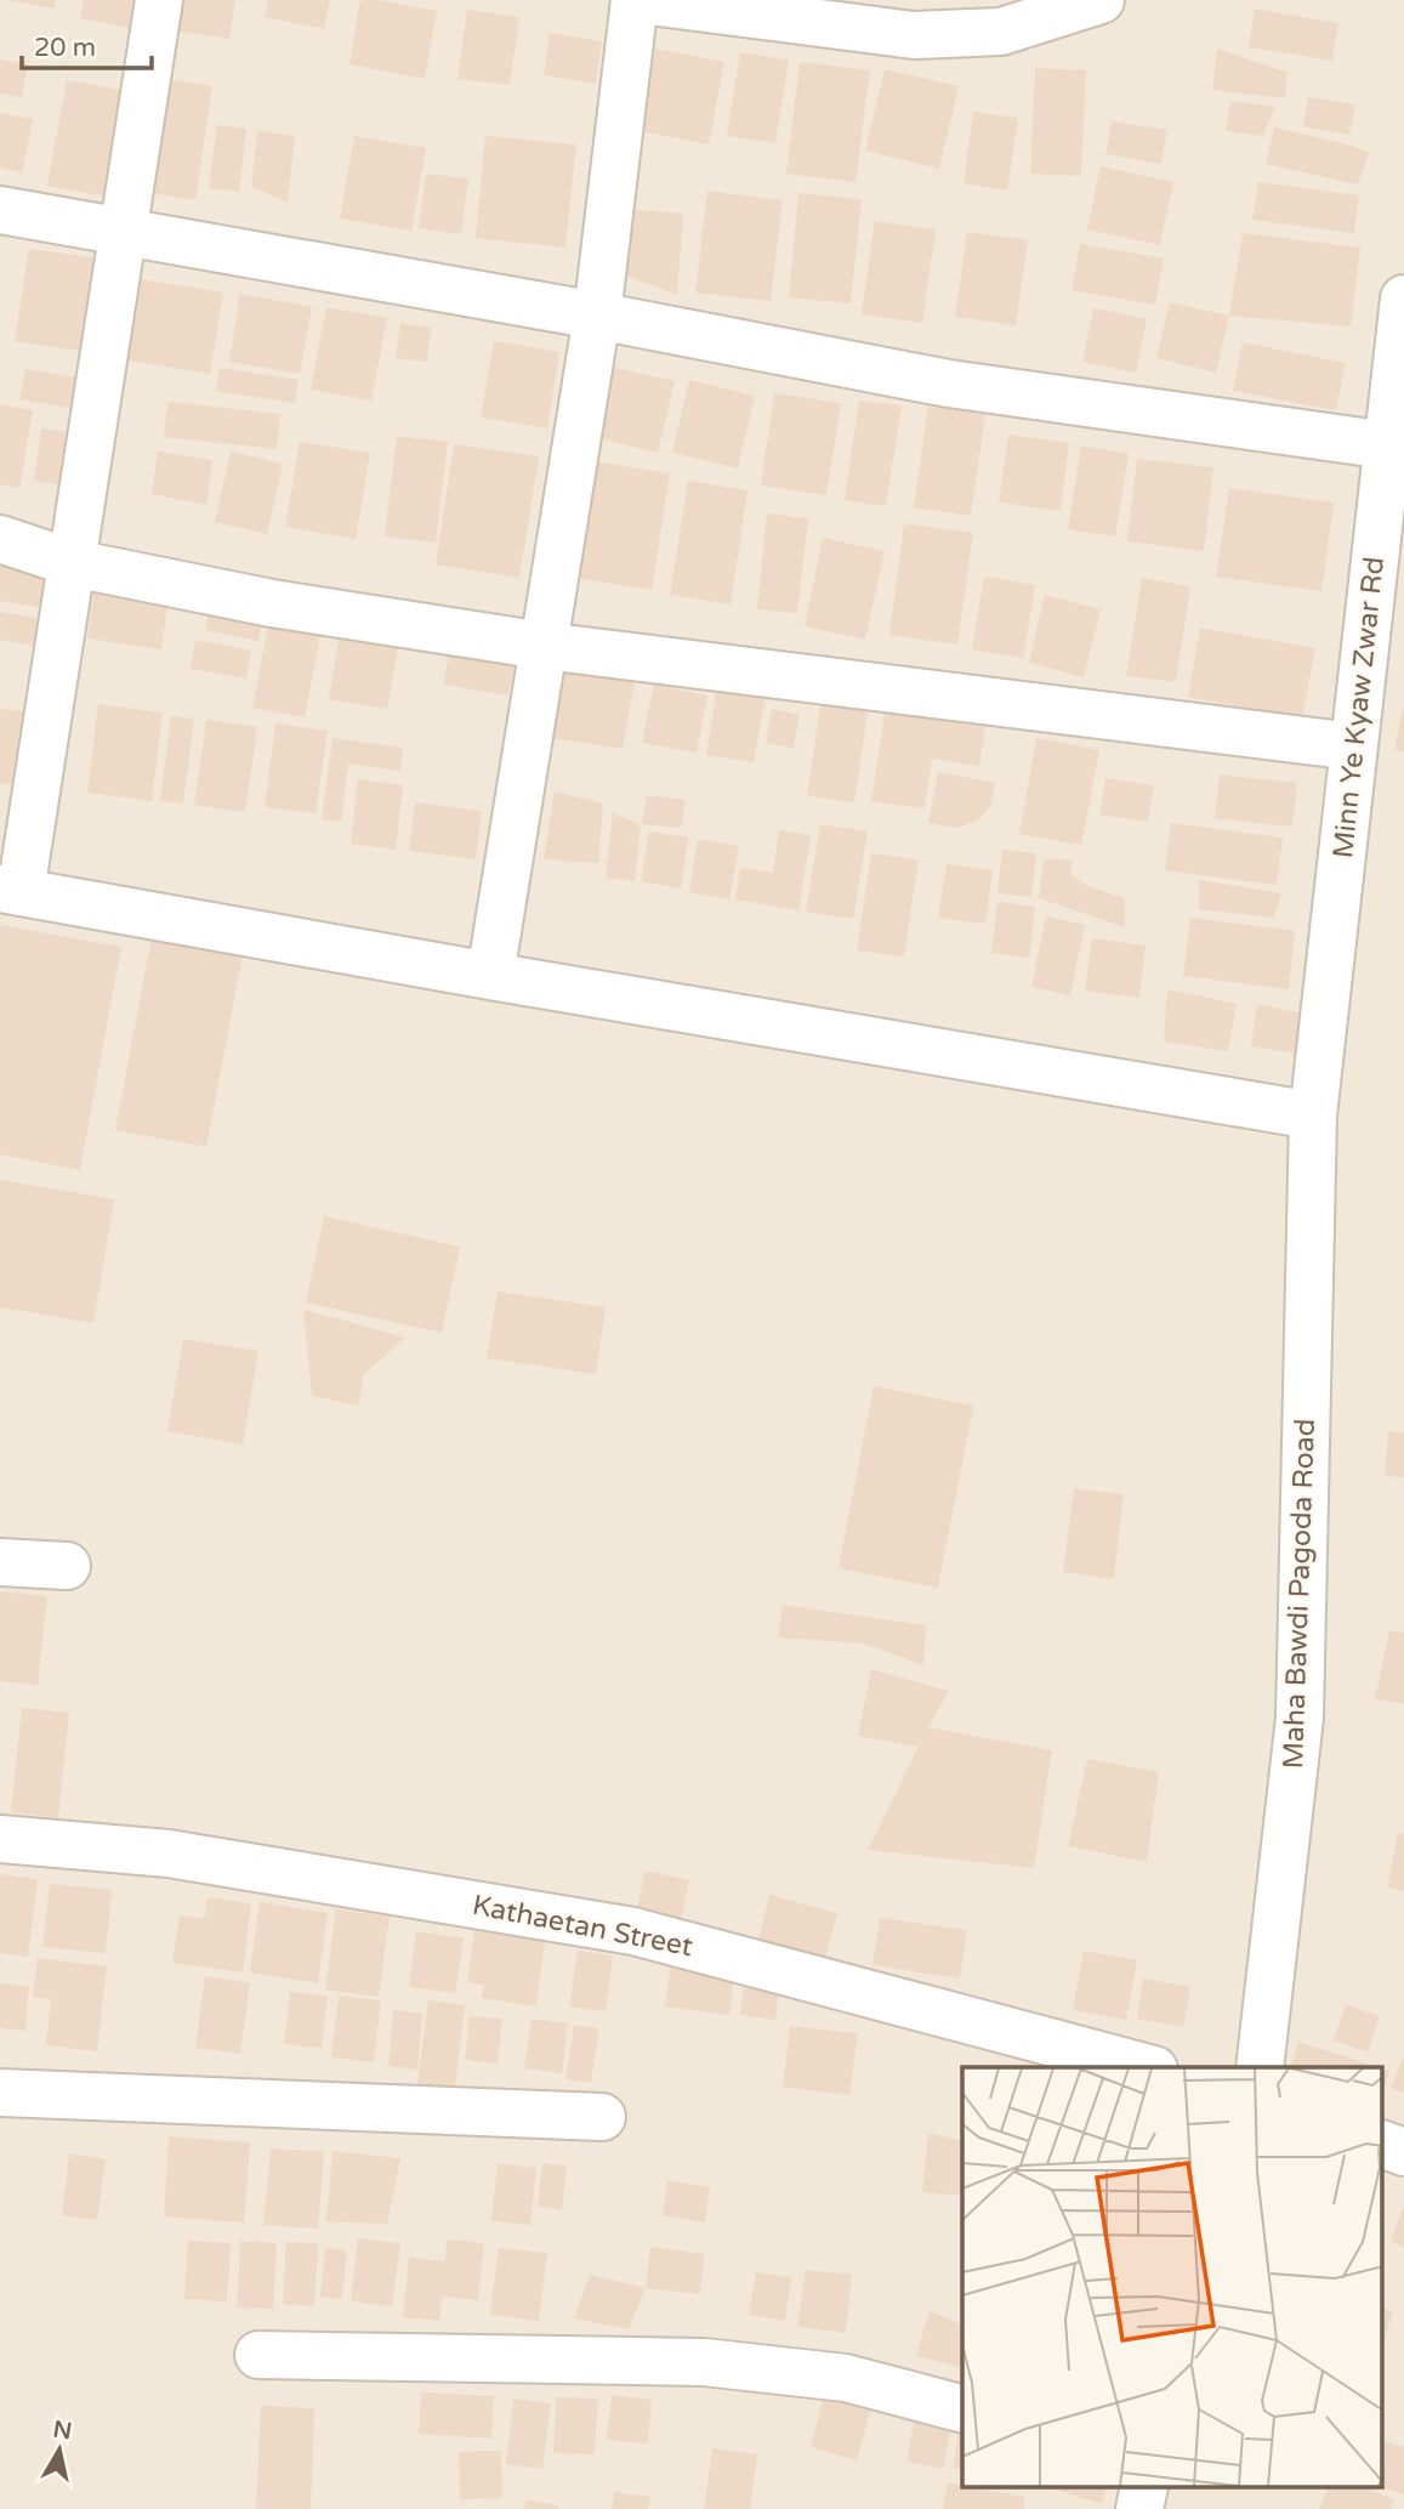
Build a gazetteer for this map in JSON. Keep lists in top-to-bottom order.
{
  "streets": {
    "street": ["Minn Ye Kyaw Zwar Rd", "Maha Bawdi Pagoda Road", "Kathaetan Street"]
  },
  "crossings": [
    ["Minn Ye Kyaw Zwar Rd", "Maha Bawdi Pagoda Road"]
  ],
  "scale_bar": "20 m",
  "north": "top"
}
